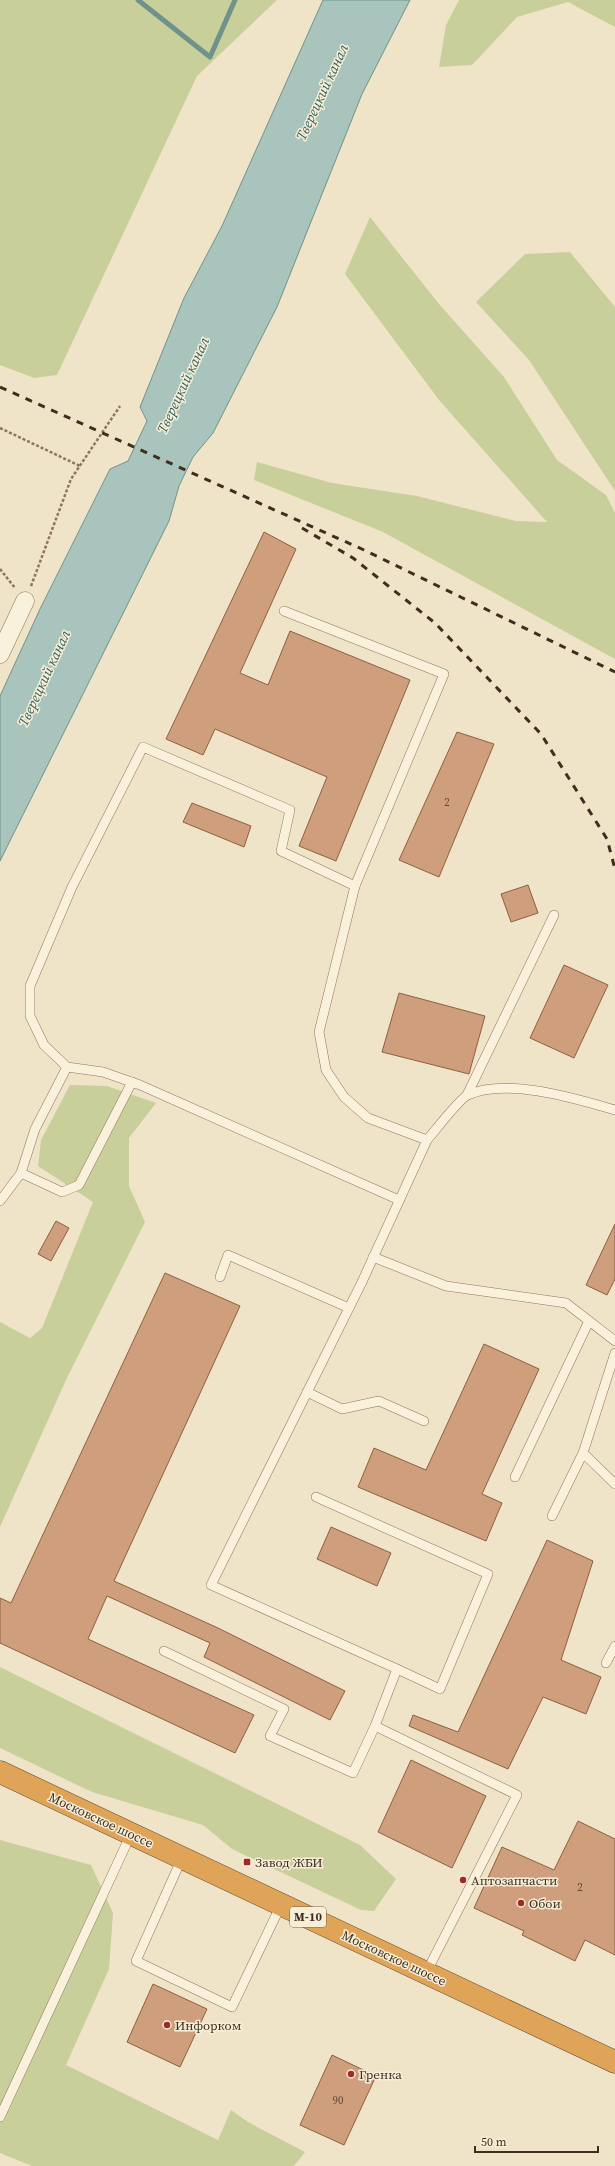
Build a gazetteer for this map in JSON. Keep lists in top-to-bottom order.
{
  "streets": {
    "highway": ["Московское шоссе", "М-10"]
  },
  "water": ["Тверецкий канал"],
  "places": {
    "transit": ["Завод ЖБИ"],
    "other": [
      "Аптозапчасти",
      "Обои",
      "Инфорком",
      "Гренка"
    ]
  },
  "house_numbers": ["2", "2", "90"],
  "scale_bar": "50 m"
}
